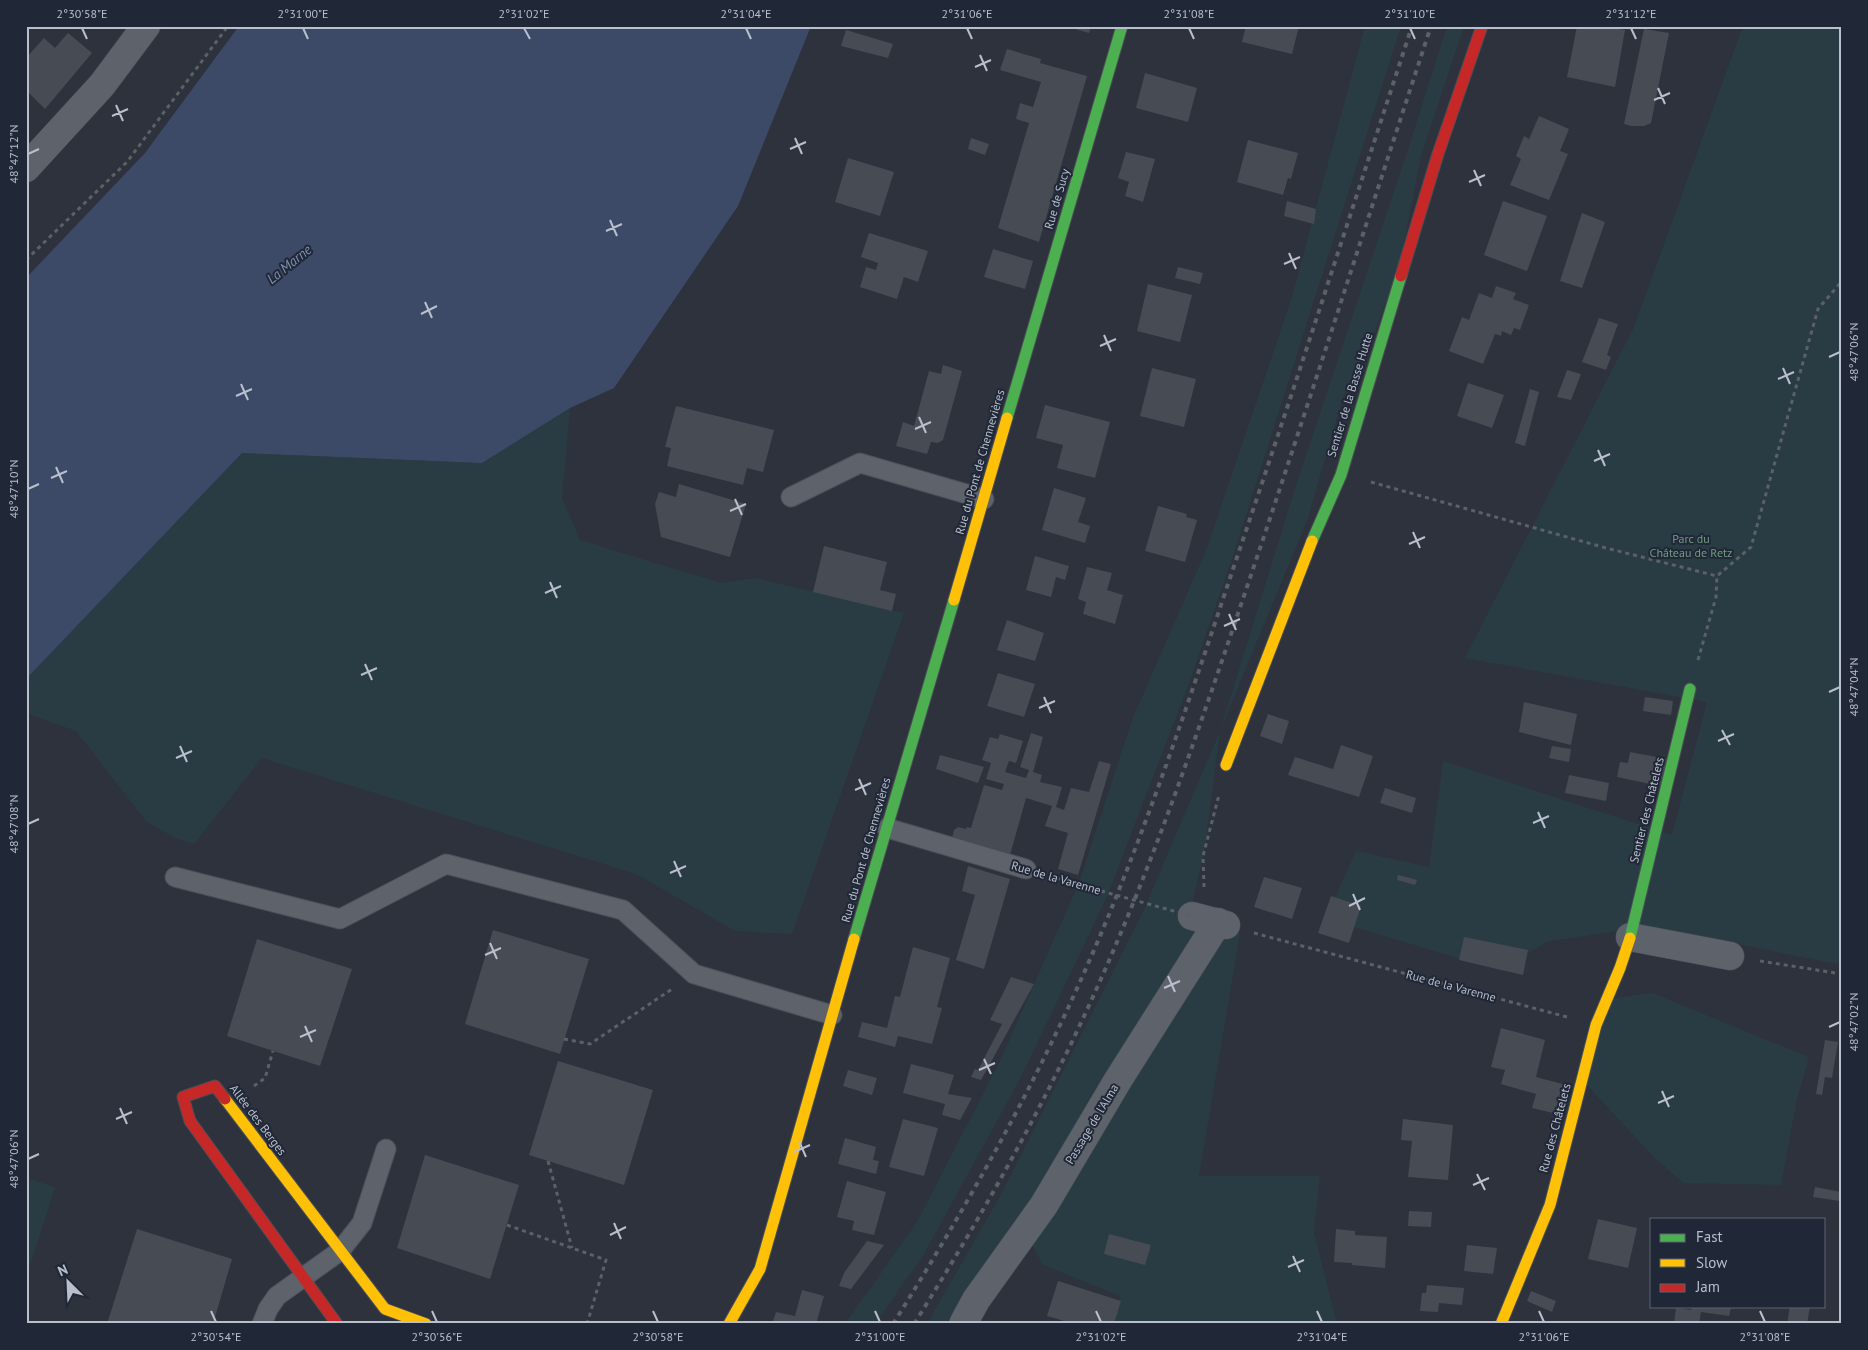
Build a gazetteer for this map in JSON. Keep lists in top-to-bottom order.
{
  "streets": {
    "street": [
      "Rue de Sucy",
      "Sentier de la Basse Hutte",
      "Rue du Pont de Chennevières",
      "Sentier des Châtelets",
      "Allée des Berges",
      "Passage de l'Alma",
      "Rue des Châtelets"
    ],
    "lane": ["Rue de la Varenne"]
  },
  "crossings": [
    ["Rue de Sucy", "Rue du Pont de Chennevières"],
    ["Rue du Pont de Chennevières", "Rue de la Varenne"],
    ["Sentier des Châtelets", "Rue des Châtelets"],
    ["Rue de la Varenne", "Passage de l'Alma"]
  ],
  "water": ["La Marne"],
  "parks": ["Parc du Château de Retz"],
  "legend": ["Fast", "Slow", "Jam"],
  "north": "top left",
  "coordinates": [
    "2°30'58\"E",
    "2°31'00\"E",
    "2°31'02\"E",
    "2°31'04\"E",
    "2°31'06\"E",
    "2°31'08\"E",
    "2°31'10\"E",
    "2°31'12\"E",
    "48°47'12\"N",
    "48°47'06\"N",
    "48°47'10\"N",
    "48°47'04\"N",
    "48°47'08\"N",
    "48°47'02\"N",
    "2°30'54\"E",
    "2°30'56\"E"
  ]
}
